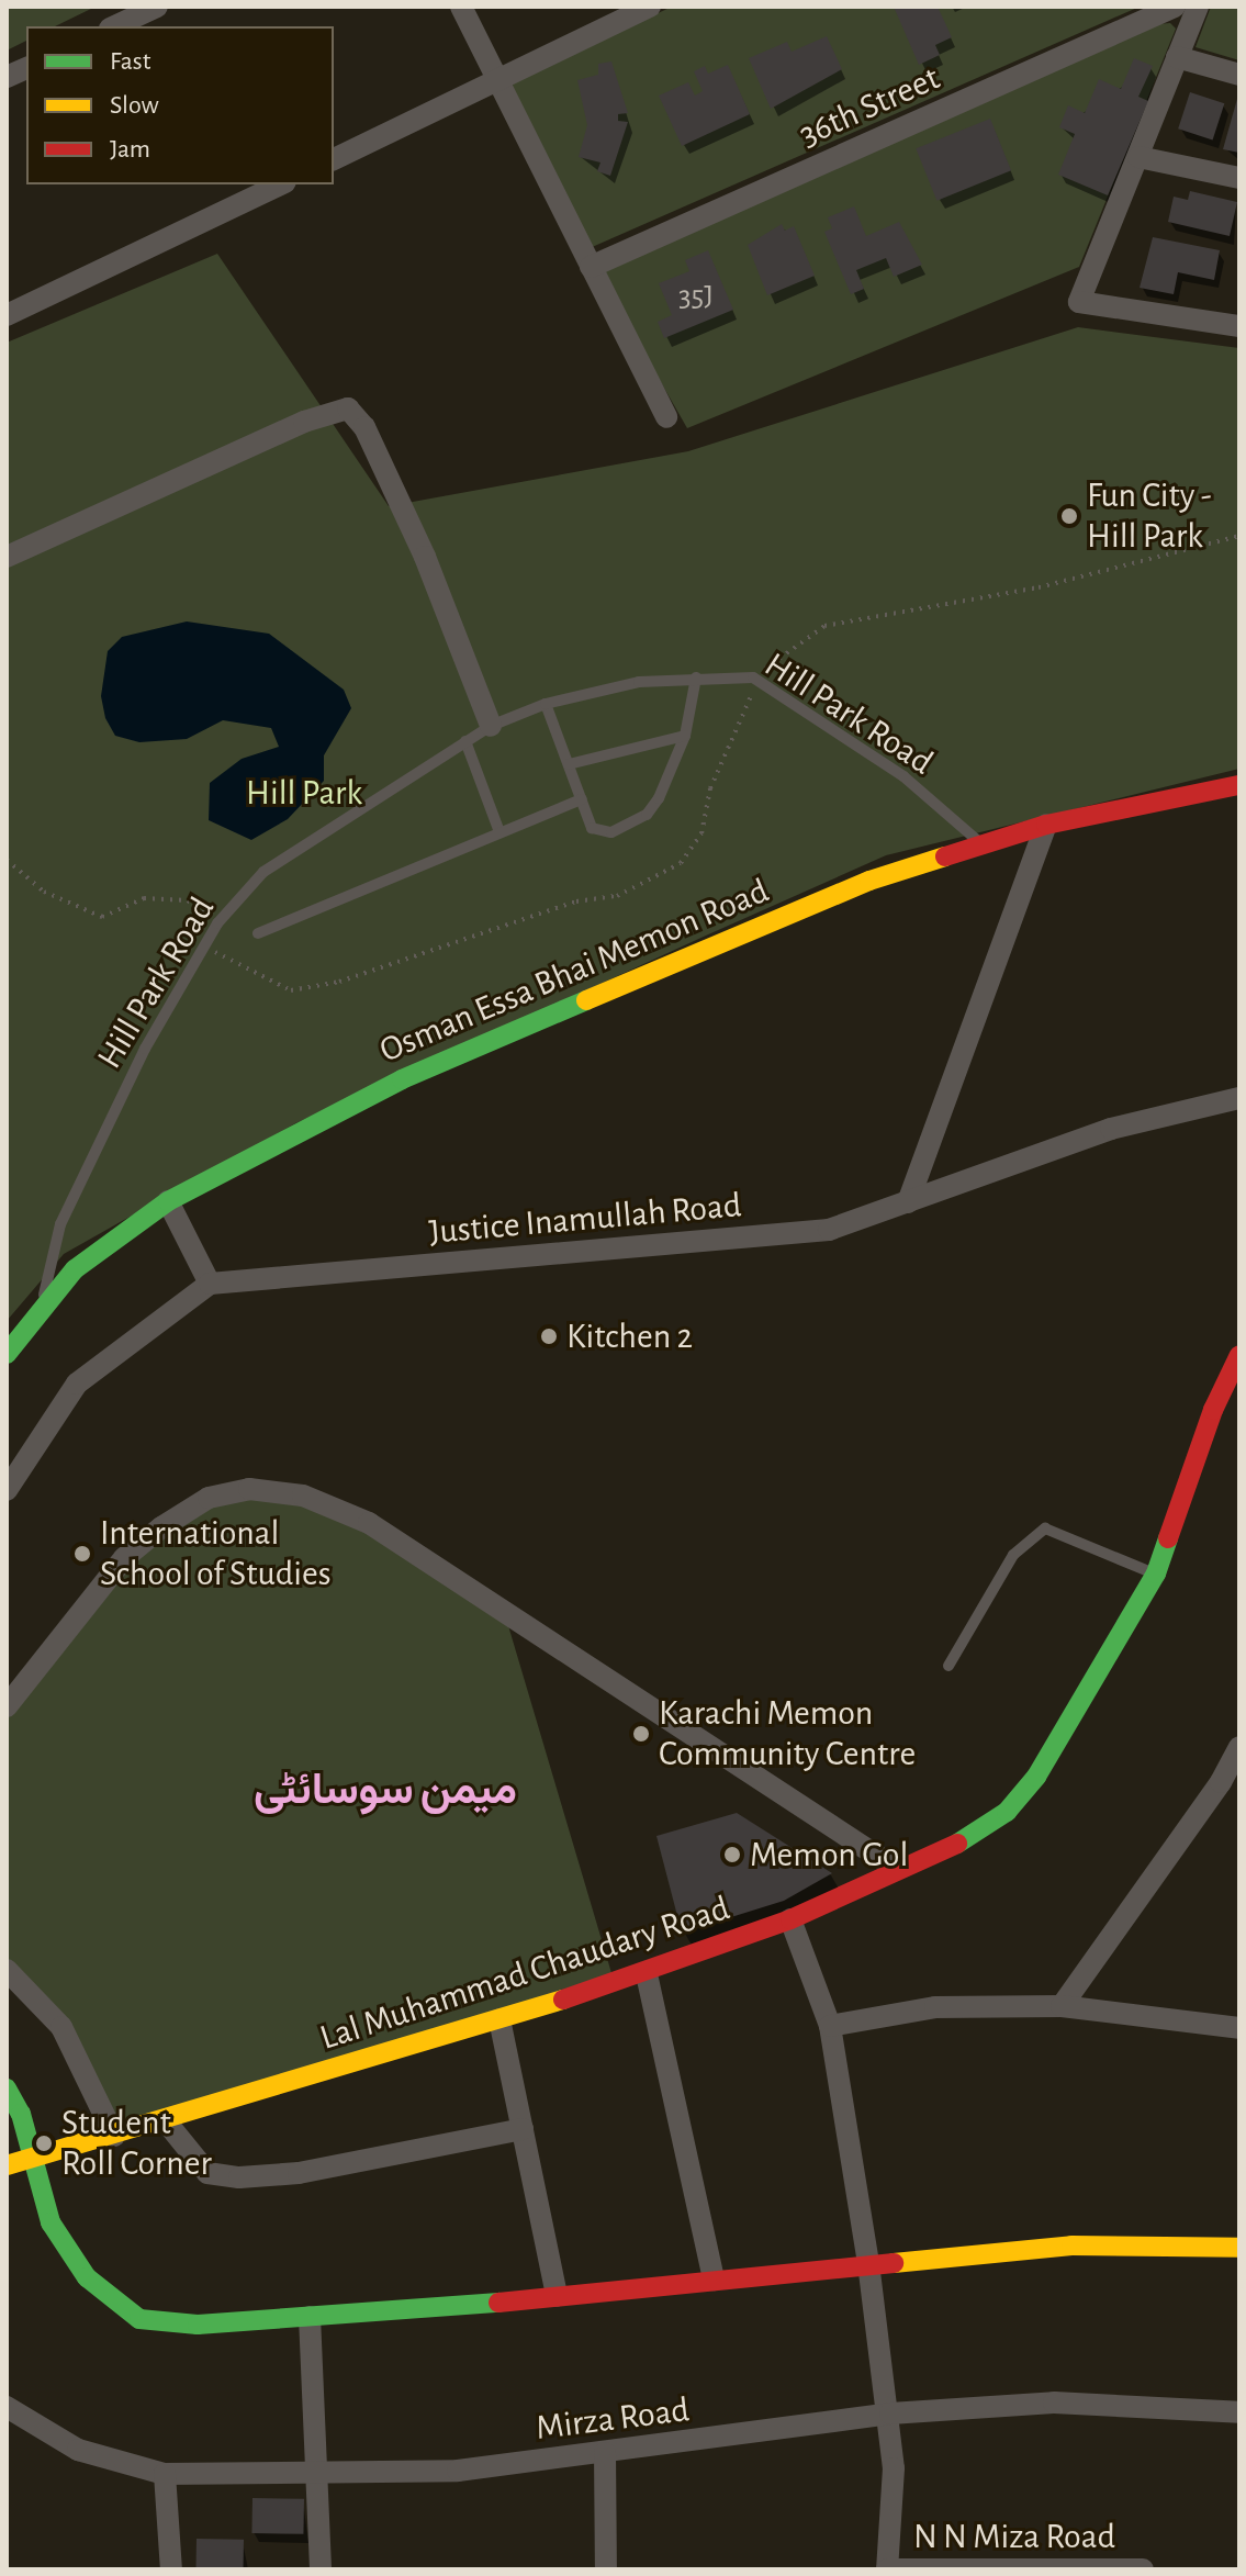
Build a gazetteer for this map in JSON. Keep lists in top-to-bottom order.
{
  "streets": {
    "street": [
      "36th Street",
      "Osman Essa Bhai Memon Road",
      "Justice Inamullah Road",
      "Lal Muhammad Chaudary Road",
      "Mirza Road",
      "N N Miza Road"
    ],
    "lane": ["Hill Park Road"]
  },
  "crossings": [
    ["Hill Park Road", "Osman Essa Bhai Memon Road"]
  ],
  "districts": ["میمن سوسائٹی"],
  "parks": ["Hill Park"],
  "places": [
    "Fun City - Hill Park",
    "Kitchen 2",
    "International School of Studies",
    "Karachi Memon Community Centre",
    "Memon Gol",
    "Student Roll Corner"
  ],
  "house_numbers": ["35J"],
  "legend": ["Fast", "Slow", "Jam"]
}
